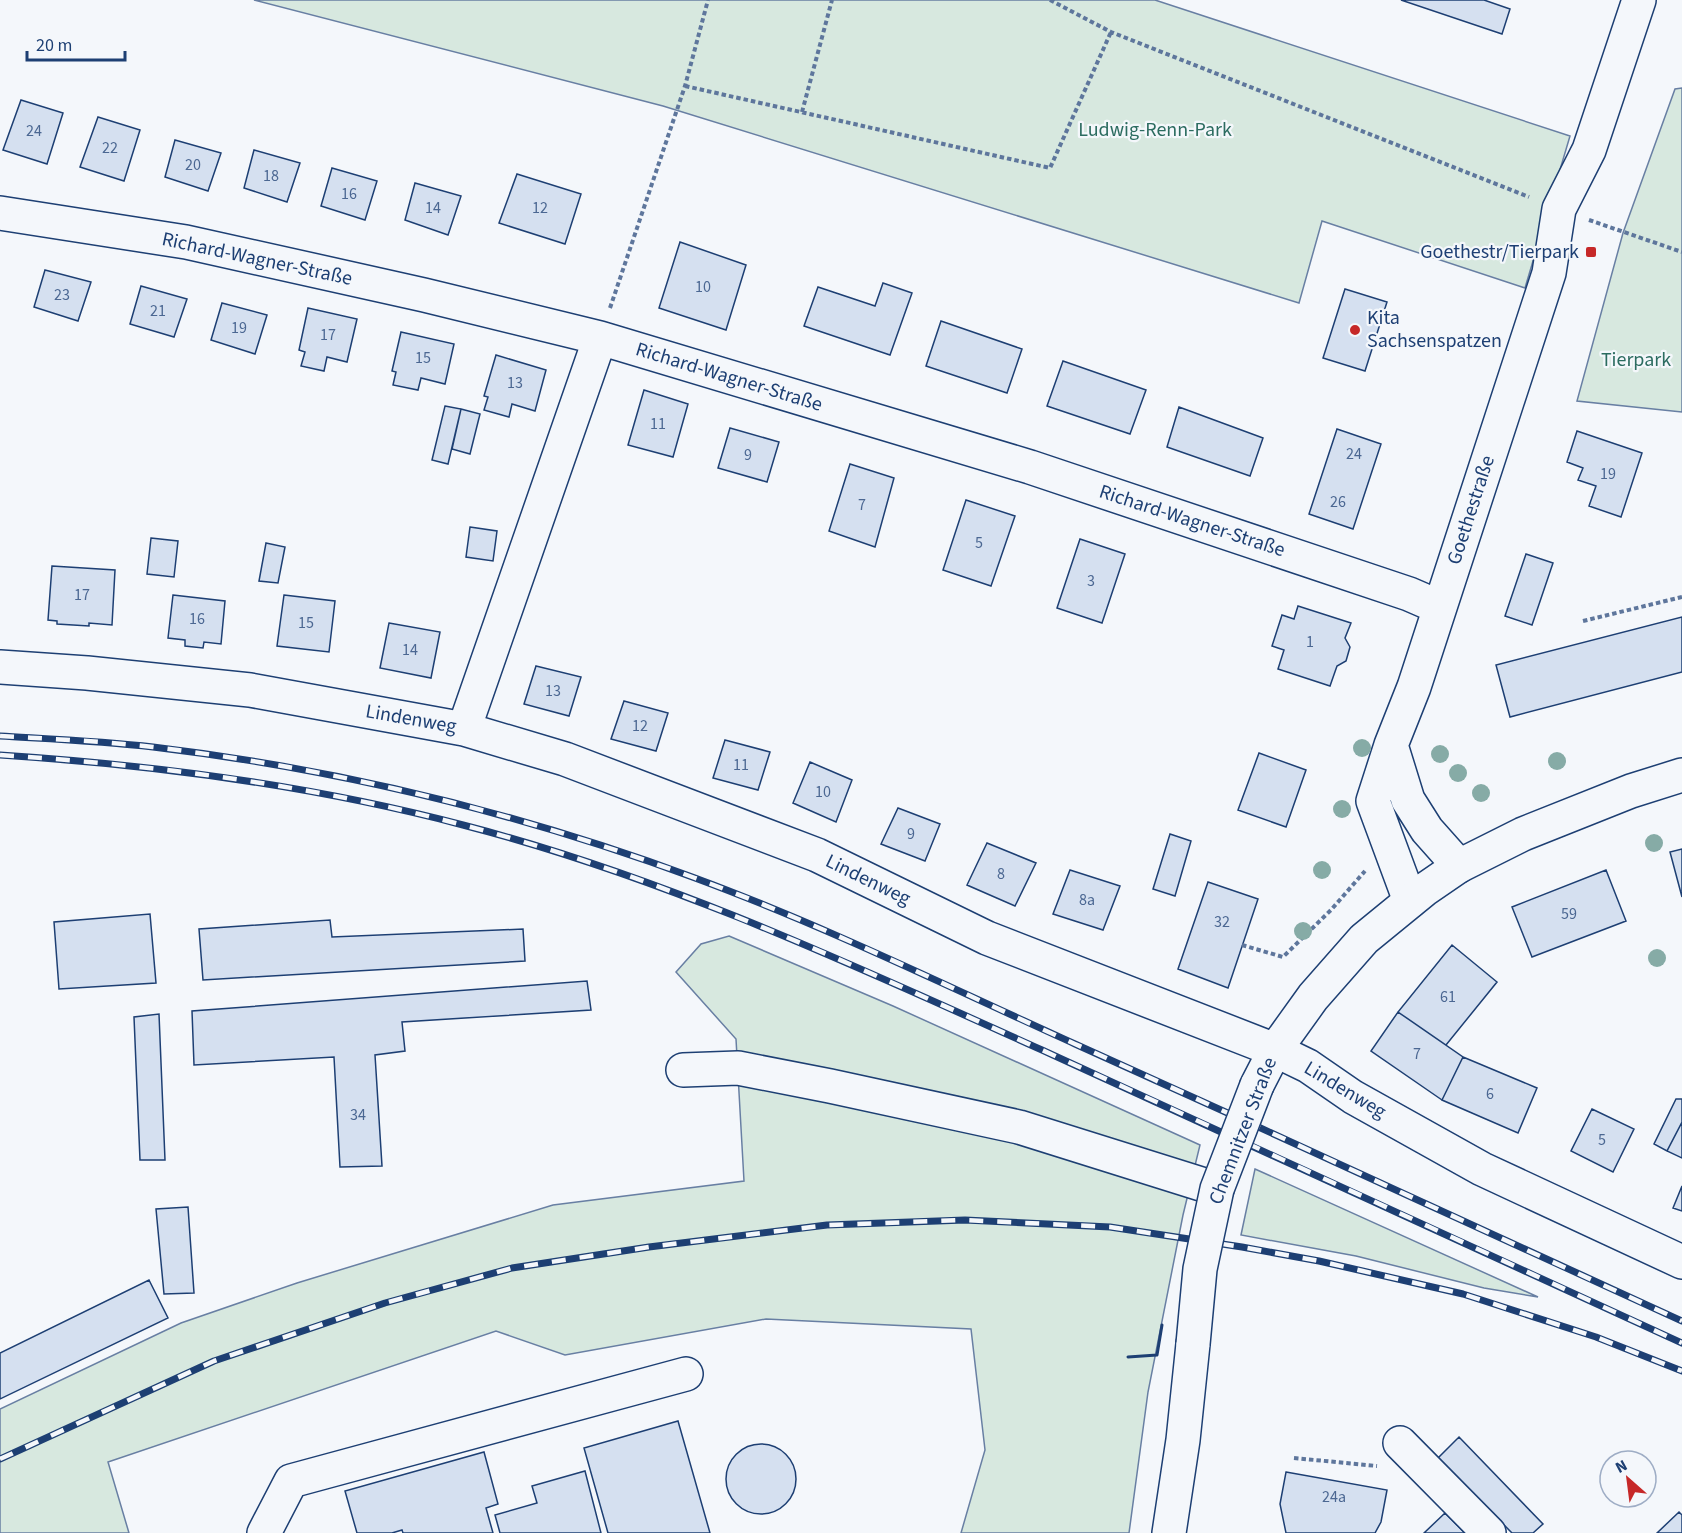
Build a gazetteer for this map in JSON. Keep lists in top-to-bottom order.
{
  "streets": {
    "street": [
      "Richard-Wagner-Straße",
      "Goethestraße",
      "Lindenweg",
      "Chemnitzer Straße"
    ]
  },
  "crossings": [
    ["Richard-Wagner-Straße", "Goethestraße"],
    ["Goethestraße", "Chemnitzer Straße"],
    ["Lindenweg", "Chemnitzer Straße"]
  ],
  "parks": ["Ludwig-Renn-Park", "Tierpark"],
  "places": {
    "transit": ["Goethestr/Tierpark"],
    "other": ["Kita Sachsenspatzen"]
  },
  "house_numbers": [
    "24",
    "22",
    "20",
    "18",
    "16",
    "14",
    "12",
    "10",
    "23",
    "21",
    "19",
    "17",
    "15",
    "13",
    "11",
    "24",
    "9",
    "19",
    "26",
    "7",
    "5",
    "3",
    "17",
    "16",
    "15",
    "1",
    "14",
    "13",
    "12",
    "11",
    "10",
    "9",
    "8",
    "8a",
    "59",
    "32",
    "61",
    "7",
    "6",
    "34",
    "5",
    "24a"
  ],
  "scale_bar": "20 m",
  "north": "top left"
}
